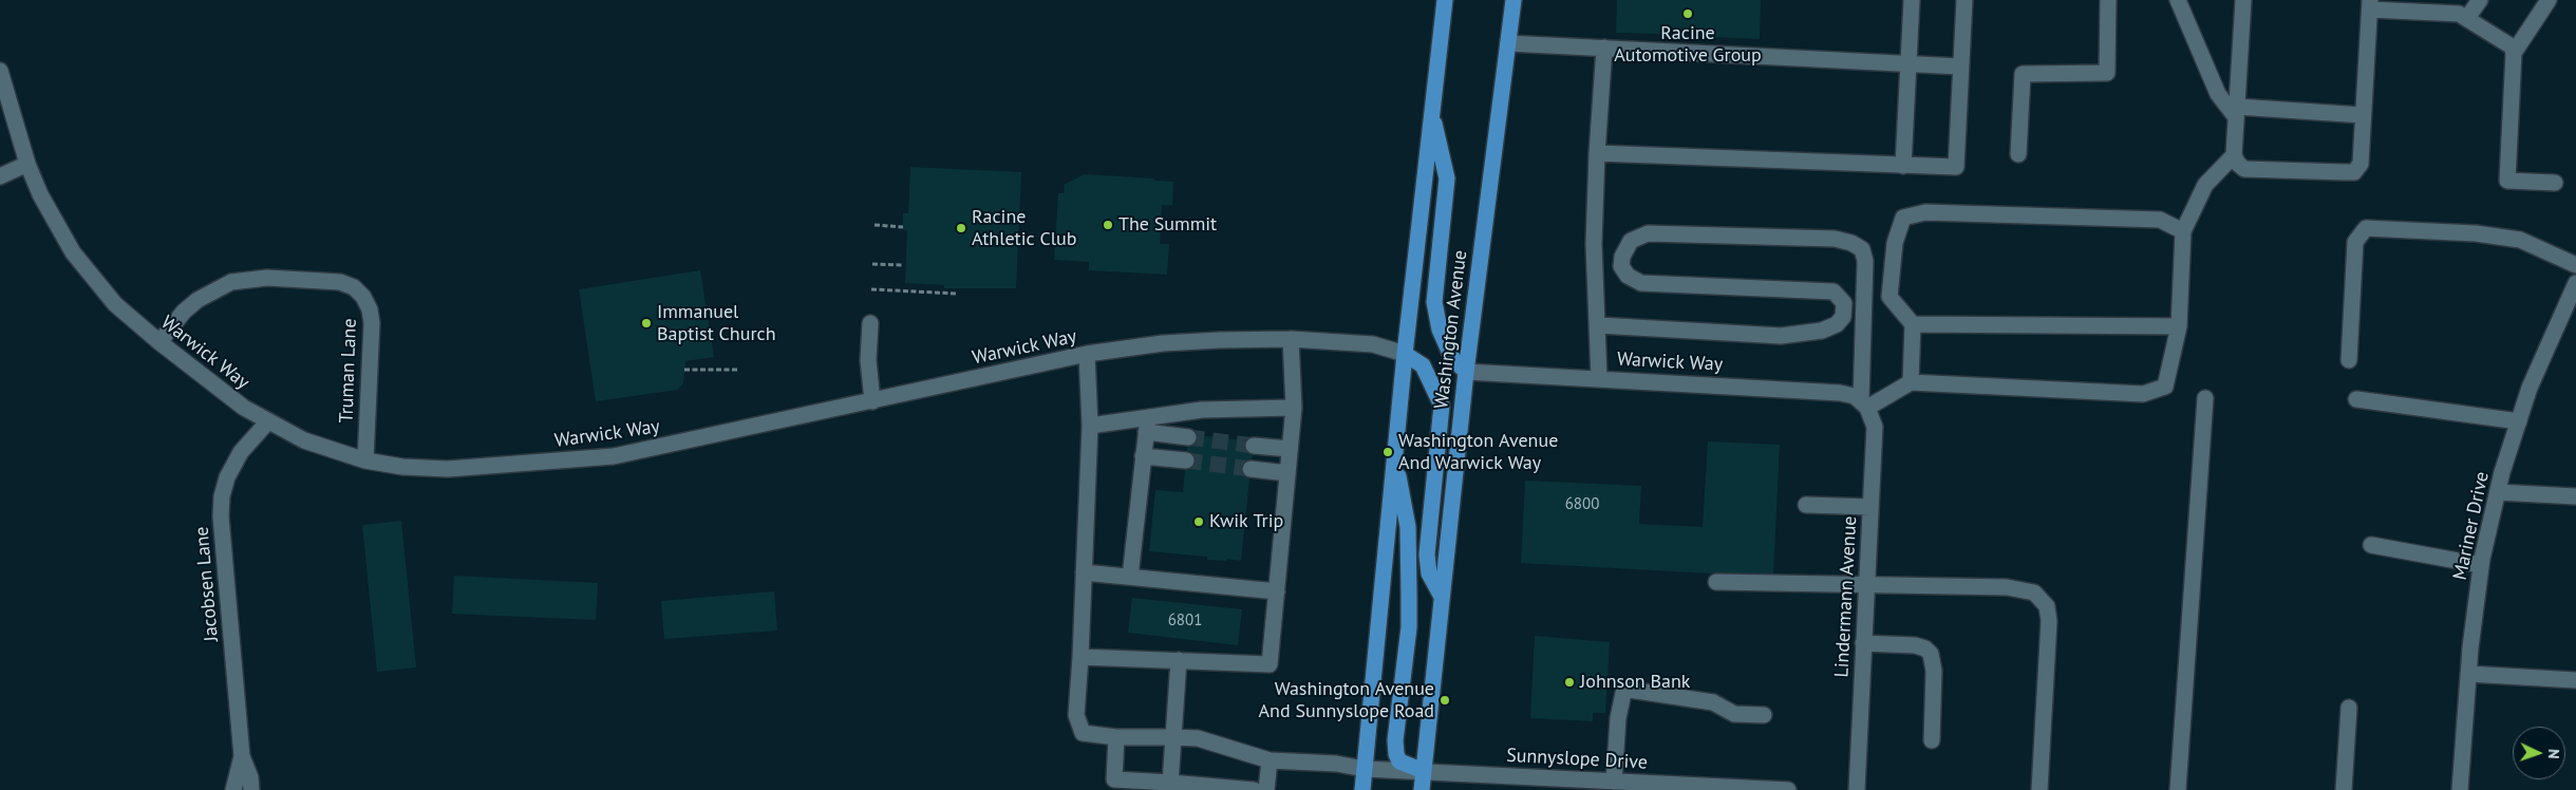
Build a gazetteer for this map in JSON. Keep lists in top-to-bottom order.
{
  "streets": {
    "main road": ["Washington Avenue"],
    "street": [
      "Warwick Way",
      "Truman Lane",
      "Mariner Drive",
      "Jacobsen Lane",
      "Lindermann Avenue",
      "Sunnyslope Drive"
    ]
  },
  "crossings": [
    ["Washington Avenue", "Warwick Way"],
    ["Washington Avenue", "Sunnyslope Drive"],
    ["Warwick Way", "Truman Lane"],
    ["Warwick Way", "Jacobsen Lane"],
    ["Warwick Way", "Lindermann Avenue"]
  ],
  "places": [
    "Racine Automotive Group",
    "The Summit",
    "Racine Athletic Club",
    "Immanuel Baptist Church",
    "Washington Avenue And Warwick Way",
    "Kwik Trip",
    "Johnson Bank",
    "Washington Avenue And Sunnyslope Road"
  ],
  "house_numbers": ["6800", "6801"],
  "north": "right"
}
